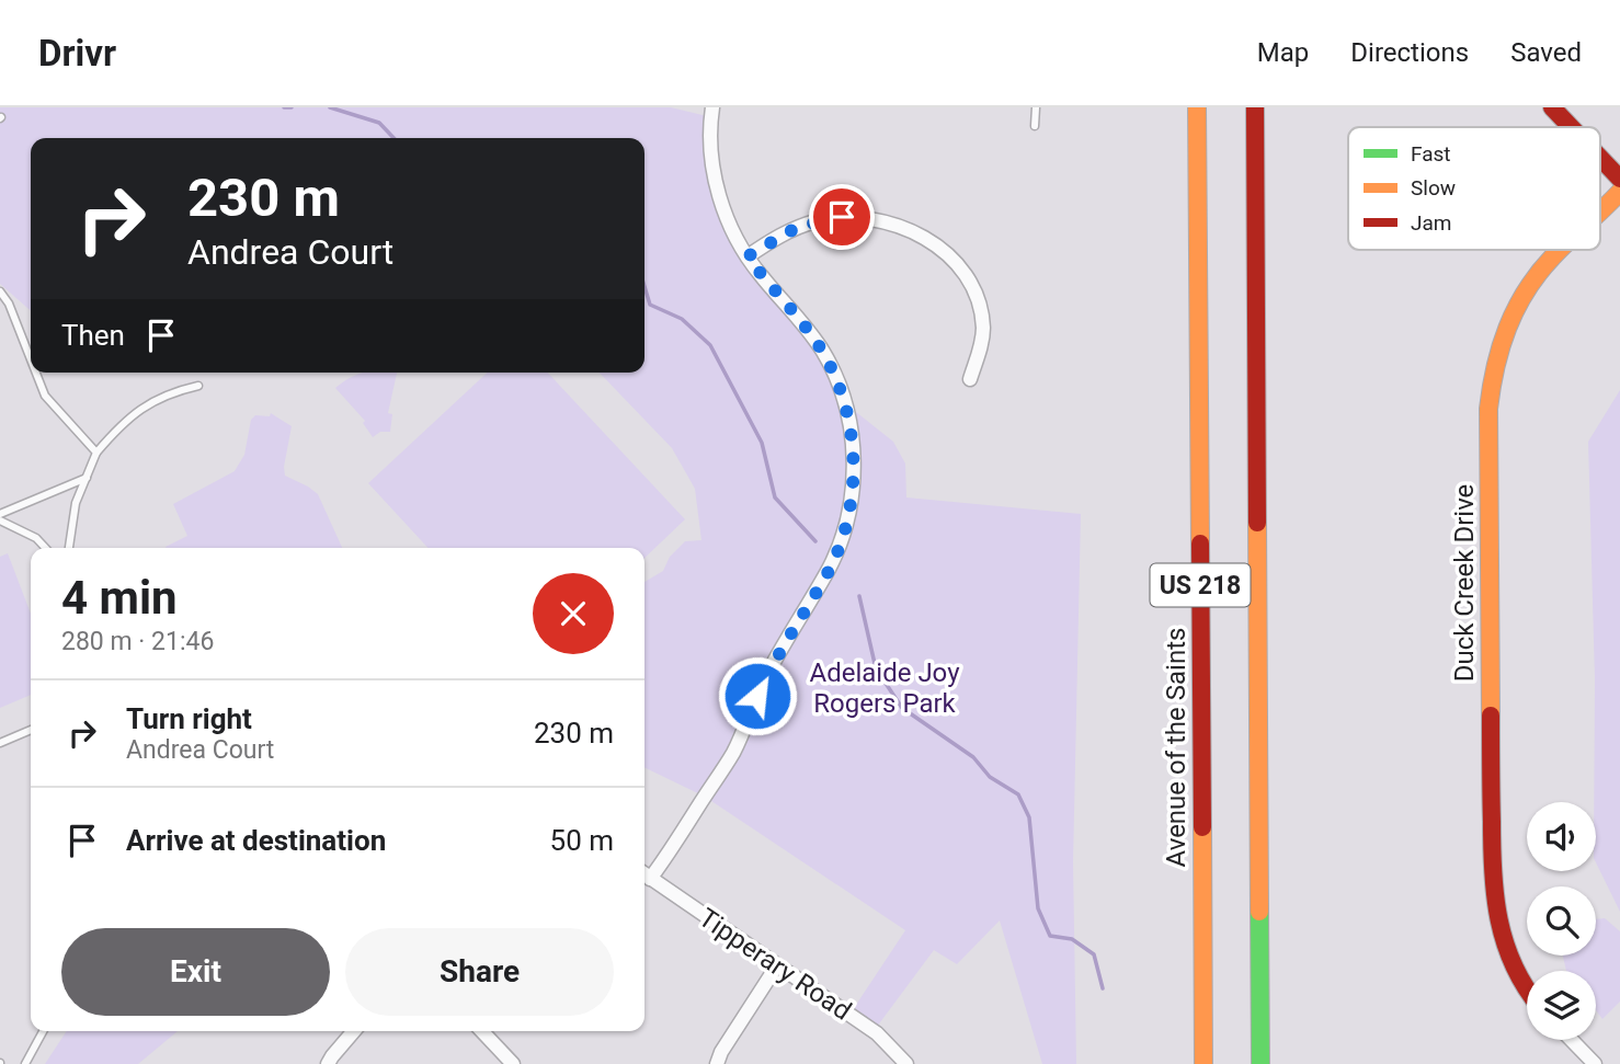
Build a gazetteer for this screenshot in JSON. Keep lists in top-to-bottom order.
{
  "streets": {
    "main road": ["Duck Creek Drive", "US 218", "Avenue of the Saints"],
    "street": ["Tipperary Road"]
  },
  "parks": ["Adelaide Joy Rogers Park"],
  "legend": ["Fast", "Slow", "Jam"],
  "page": {
    "header": "Drivr",
    "nav": ["Map", "Directions", "Saved"],
    "turn": ["230 m", "Andrea Court"],
    "then": "Then",
    "heading": ["4 min", "280 m · 21:46"],
    "list": [
      {
        "name": "Turn right",
        "note": "Andrea Court",
        "value": "230 m"
      },
      {
        "name": "Arrive at destination",
        "value": "50 m"
      }
    ],
    "buttons": ["Exit", "Share"]
  }
}
